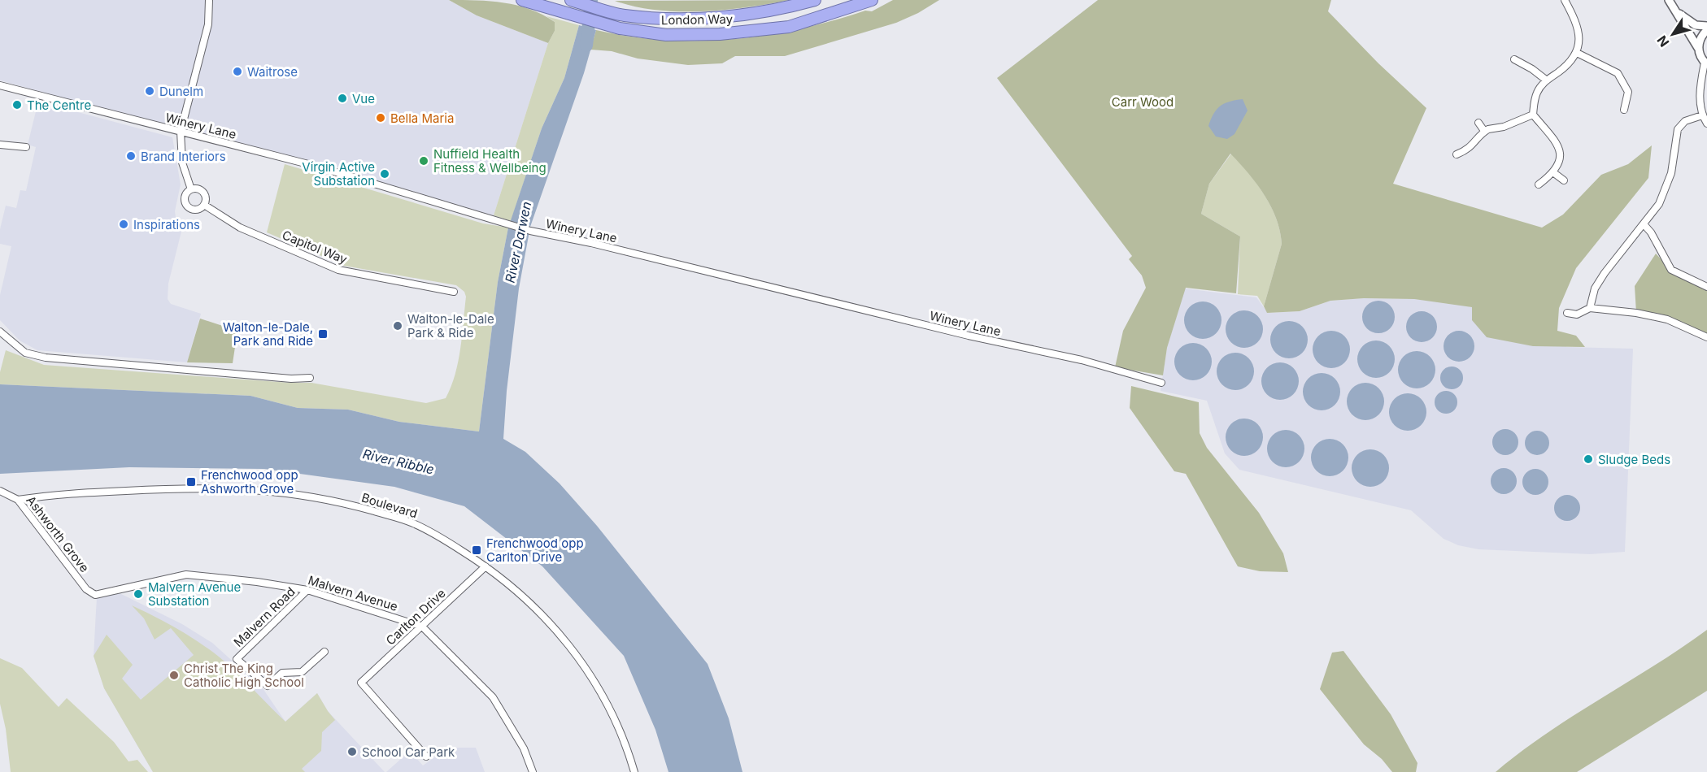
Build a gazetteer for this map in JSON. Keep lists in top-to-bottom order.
{
  "streets": {
    "highway": ["London Way"],
    "street": [
      "Winery Lane",
      "Capitol Way",
      "Boulevard",
      "Ashworth Grove",
      "Malvern Avenue",
      "Malvern Road",
      "Carlton Drive"
    ]
  },
  "crossings": [
    ["Winery Lane", "Capitol Way"],
    ["Boulevard", "Ashworth Grove"],
    ["Boulevard", "Carlton Drive"],
    ["Ashworth Grove", "Malvern Avenue"],
    ["Malvern Avenue", "Malvern Road"],
    ["Malvern Avenue", "Carlton Drive"]
  ],
  "water": ["River Darwen", "River Ribble"],
  "parks": ["Carr Wood"],
  "places": {
    "other": [
      "Waitrose",
      "Dunelm",
      "Vue",
      "The Centre",
      "Bella Maria",
      "Brand Interiors",
      "Nuffield Health Fitness & Wellbeing",
      "Virgin Active Substation",
      "Inspirations",
      "Walton-le-Dale Park & Ride",
      "Sludge Beds",
      "Malvern Avenue Substation",
      "Christ The King Catholic High School",
      "School Car Park"
    ],
    "transit": ["Walton-le-Dale, Park and Ride", "Frenchwood opp Ashworth Grove", "Frenchwood opp Carlton Drive"]
  },
  "north": "bottom left"
}
